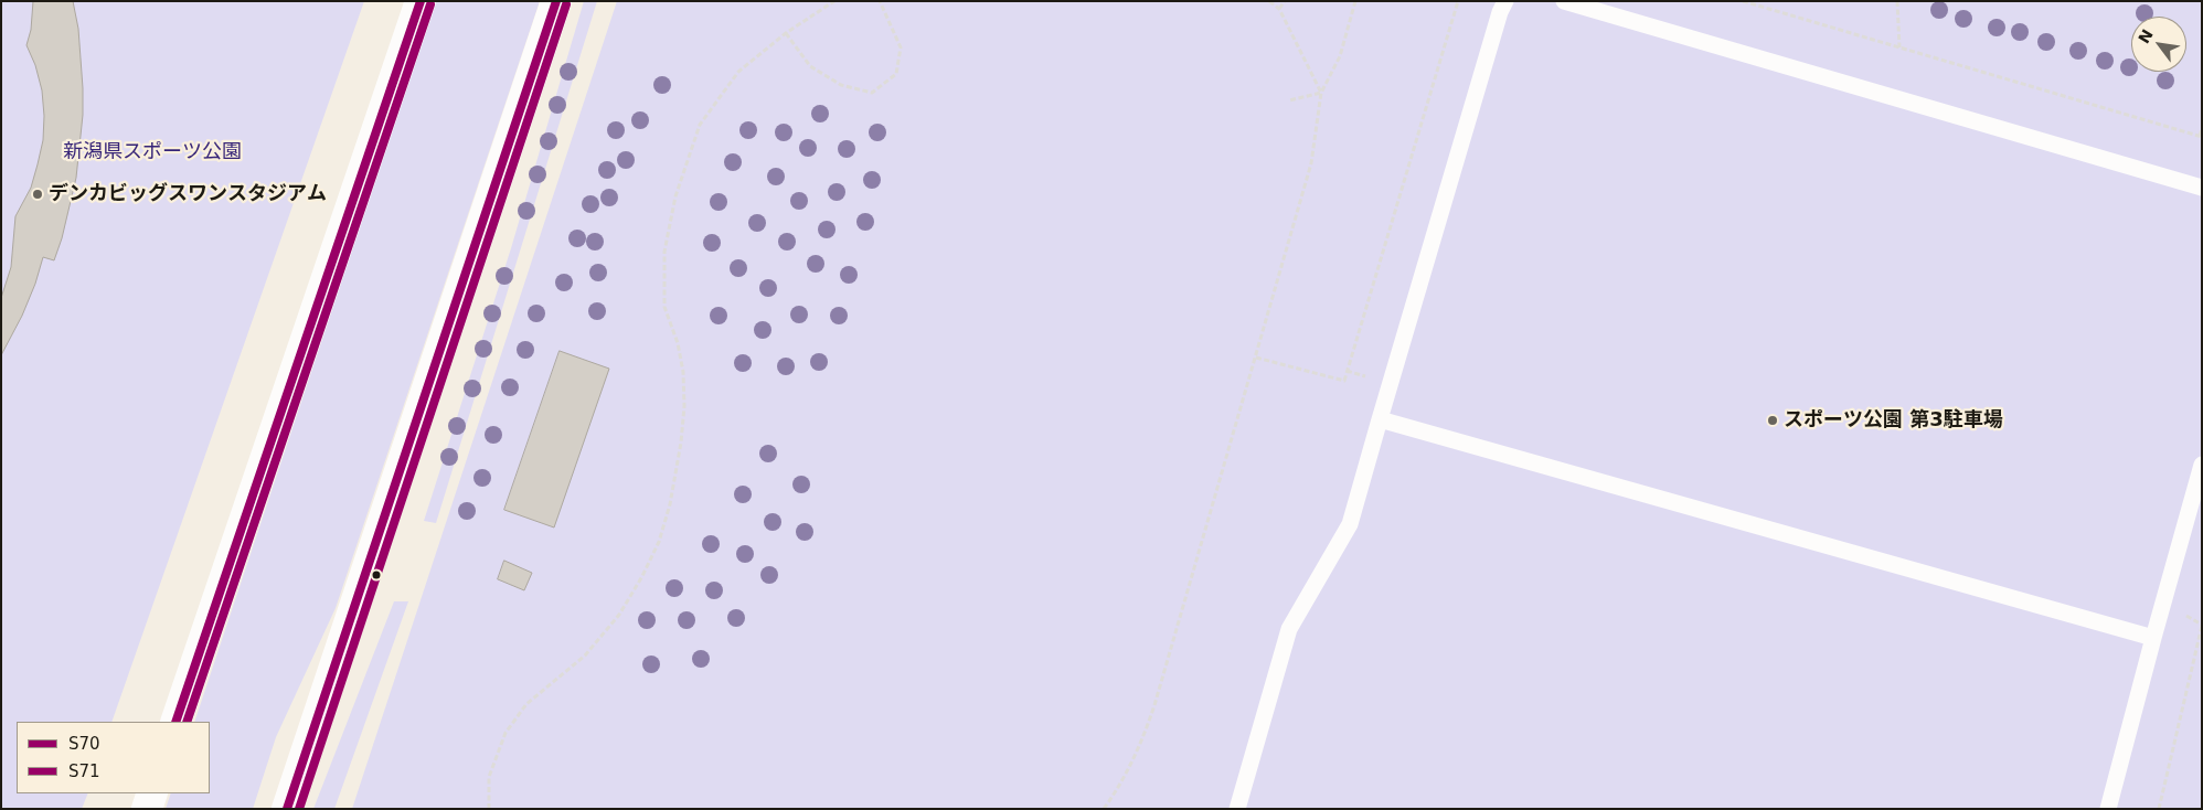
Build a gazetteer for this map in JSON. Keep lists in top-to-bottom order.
{
  "parks": ["新潟県スポーツ公園"],
  "places": ["デンカビッグスワンスタジアム", "スポーツ公園 第3駐車場"],
  "lines": ["transit line S70", "transit line S71"],
  "legend": ["S70", "S71"],
  "north": "top left"
}
